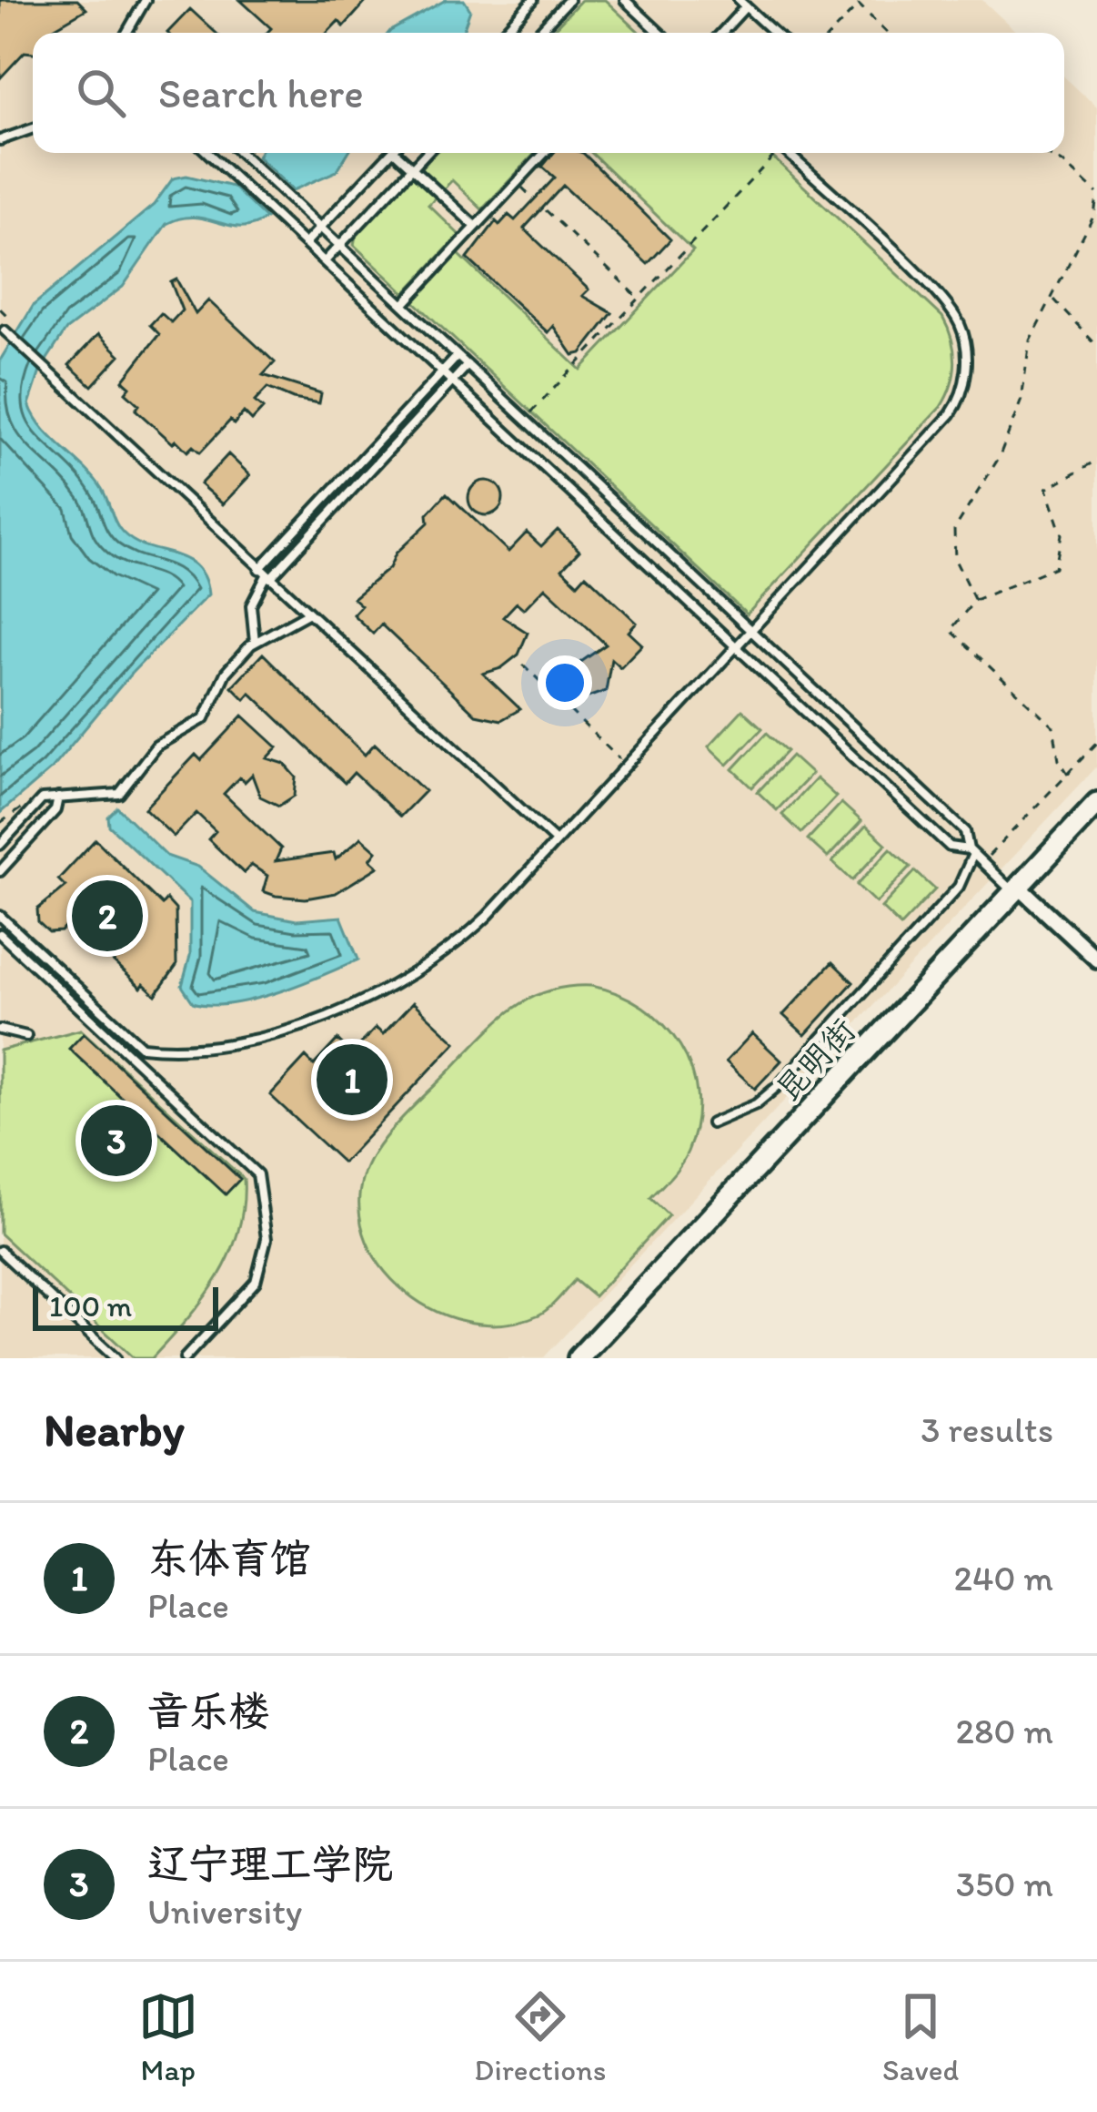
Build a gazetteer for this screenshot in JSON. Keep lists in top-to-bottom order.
{
  "streets": {
    "street": ["昆明街"]
  },
  "scale_bar": "100 m",
  "page": {
    "search": "Search here",
    "pins": ["2", "1", "3"],
    "scale": "100 m",
    "heading": ["Nearby", "3 results"],
    "list": [
      {
        "mark": "1",
        "name": "东体育馆",
        "note": "Place",
        "value": "240 m"
      },
      {
        "mark": "2",
        "name": "音乐楼",
        "note": "Place",
        "value": "280 m"
      },
      {
        "mark": "3",
        "name": "辽宁理工学院",
        "note": "University",
        "value": "350 m"
      }
    ],
    "nav": ["Map", "Directions", "Saved"]
  }
}
